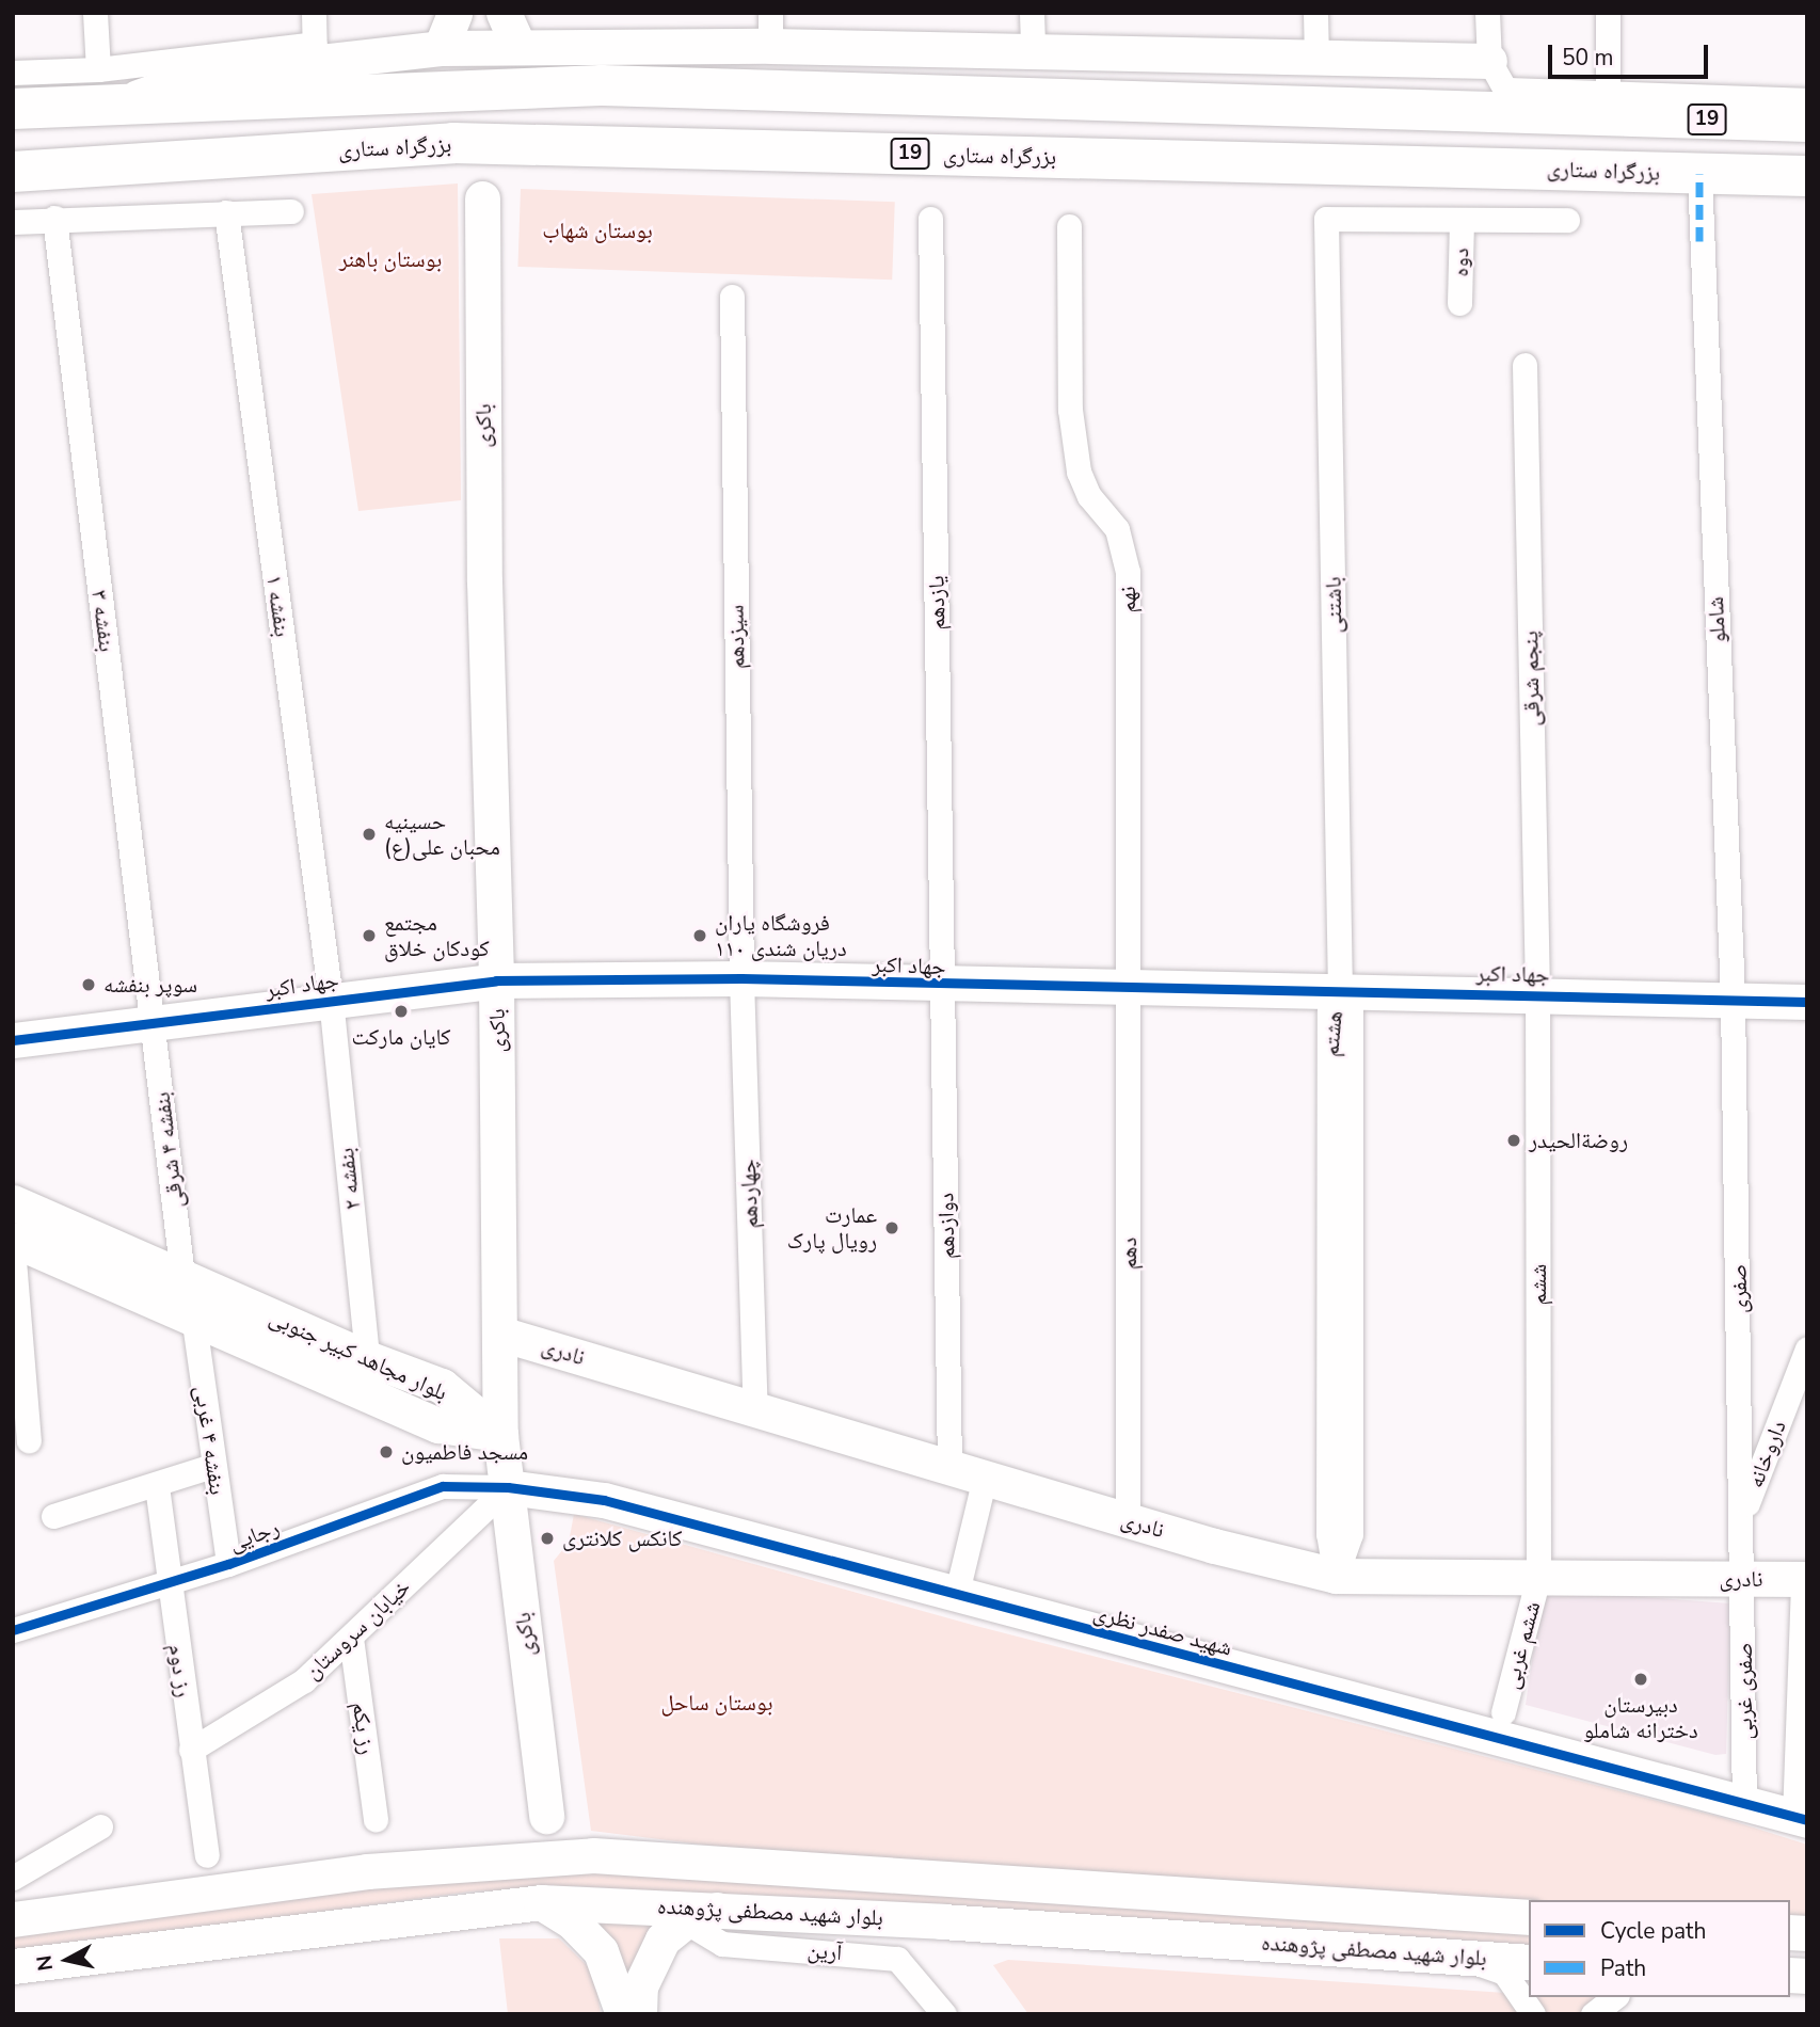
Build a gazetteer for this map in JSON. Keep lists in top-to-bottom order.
{
  "streets": {
    "highway": ["19", "بزرگراه ستاری"],
    "street": [
      "دوه",
      "باکری",
      "نهم",
      "یازدهم",
      "باشتنی",
      "بنفشه ۱",
      "شاملو",
      "بنفشه ۳",
      "سیزدهم",
      "پنجم شرقی",
      "جهاد اکبر",
      "هشتم",
      "بنفشه ۴ شرقی",
      "بنفشه ۲",
      "چهاردهم",
      "دوازدهم",
      "دهم",
      "ششم",
      "صفری",
      "نادری",
      "بلوار مجاهد کبیر جنوبی",
      "بنفشه ۴ غربی",
      "داروخانه",
      "رجایی",
      "خیابان سروستان",
      "شهید صفدر نظری",
      "ششم غربی",
      "رز دوم",
      "صفری غربی",
      "رز یکم",
      "بلوار شهید مصطفی پژوهنده",
      "آرین"
    ]
  },
  "crossings": [
    ["بزرگراه ستاری", "شاملو"],
    ["دوه", "باشتنی"],
    ["باکری", "جهاد اکبر"],
    ["باکری", "نادری"],
    ["باکری", "بلوار مجاهد کبیر جنوبی"],
    ["باکری", "رجایی"],
    ["باکری", "خیابان سروستان"],
    ["باکری", "شهید صفدر نظری"],
    ["نهم", "جهاد اکبر"],
    ["نهم", "دهم"],
    ["یازدهم", "جهاد اکبر"],
    ["یازدهم", "دوازدهم"],
    ["باشتنی", "جهاد اکبر"],
    ["باشتنی", "هشتم"],
    ["بنفشه ۱", "جهاد اکبر"],
    ["بنفشه ۱", "بنفشه ۲"],
    ["شاملو", "جهاد اکبر"],
    ["شاملو", "صفری"],
    ["بنفشه ۳", "جهاد اکبر"],
    ["بنفشه ۳", "بنفشه ۴ شرقی"],
    ["سیزدهم", "جهاد اکبر"],
    ["سیزدهم", "چهاردهم"],
    ["پنجم شرقی", "جهاد اکبر"],
    ["پنجم شرقی", "ششم"],
    ["جهاد اکبر", "هشتم"],
    ["جهاد اکبر", "بنفشه ۴ شرقی"],
    ["جهاد اکبر", "بنفشه ۲"],
    ["جهاد اکبر", "چهاردهم"],
    ["جهاد اکبر", "دوازدهم"],
    ["جهاد اکبر", "دهم"],
    ["جهاد اکبر", "ششم"],
    ["جهاد اکبر", "صفری"],
    ["هشتم", "نادری"],
    ["بنفشه ۴ شرقی", "بلوار مجاهد کبیر جنوبی"],
    ["بنفشه ۲", "بلوار مجاهد کبیر جنوبی"],
    ["چهاردهم", "نادری"],
    ["دوازدهم", "نادری"],
    ["دهم", "نادری"],
    ["ششم", "نادری"],
    ["ششم", "ششم غربی"],
    ["صفری", "نادری"],
    ["صفری", "داروخانه"],
    ["صفری", "صفری غربی"],
    ["نادری", "ششم غربی"],
    ["نادری", "صفری غربی"],
    ["بلوار مجاهد کبیر جنوبی", "بنفشه ۴ غربی"],
    ["بنفشه ۴ غربی", "رجایی"],
    ["رجایی", "خیابان سروستان"],
    ["رجایی", "شهید صفدر نظری"],
    ["رجایی", "رز دوم"],
    ["خیابان سروستان", "شهید صفدر نظری"],
    ["خیابان سروستان", "رز دوم"],
    ["خیابان سروستان", "رز یکم"],
    ["شهید صفدر نظری", "صفری غربی"]
  ],
  "parks": ["بوستان شهاب", "بوستان باهنر", "بوستان ساحل"],
  "places": [
    "حسینیه محبان علی(ع)",
    "مجتمع کودکان خلاق",
    "فروشگاه یاران دریان شندی ۱۱۰",
    "سوپر بنفشه",
    "کایان مارکت",
    "روضةالحیدر",
    "عمارت رویال پارک",
    "مسجد فاطمیون",
    "کانکس کلانتری",
    "دبیرستان دخترانه شاملو"
  ],
  "legend": ["Cycle path", "Path"],
  "scale_bar": "50 m",
  "north": "left"
}
